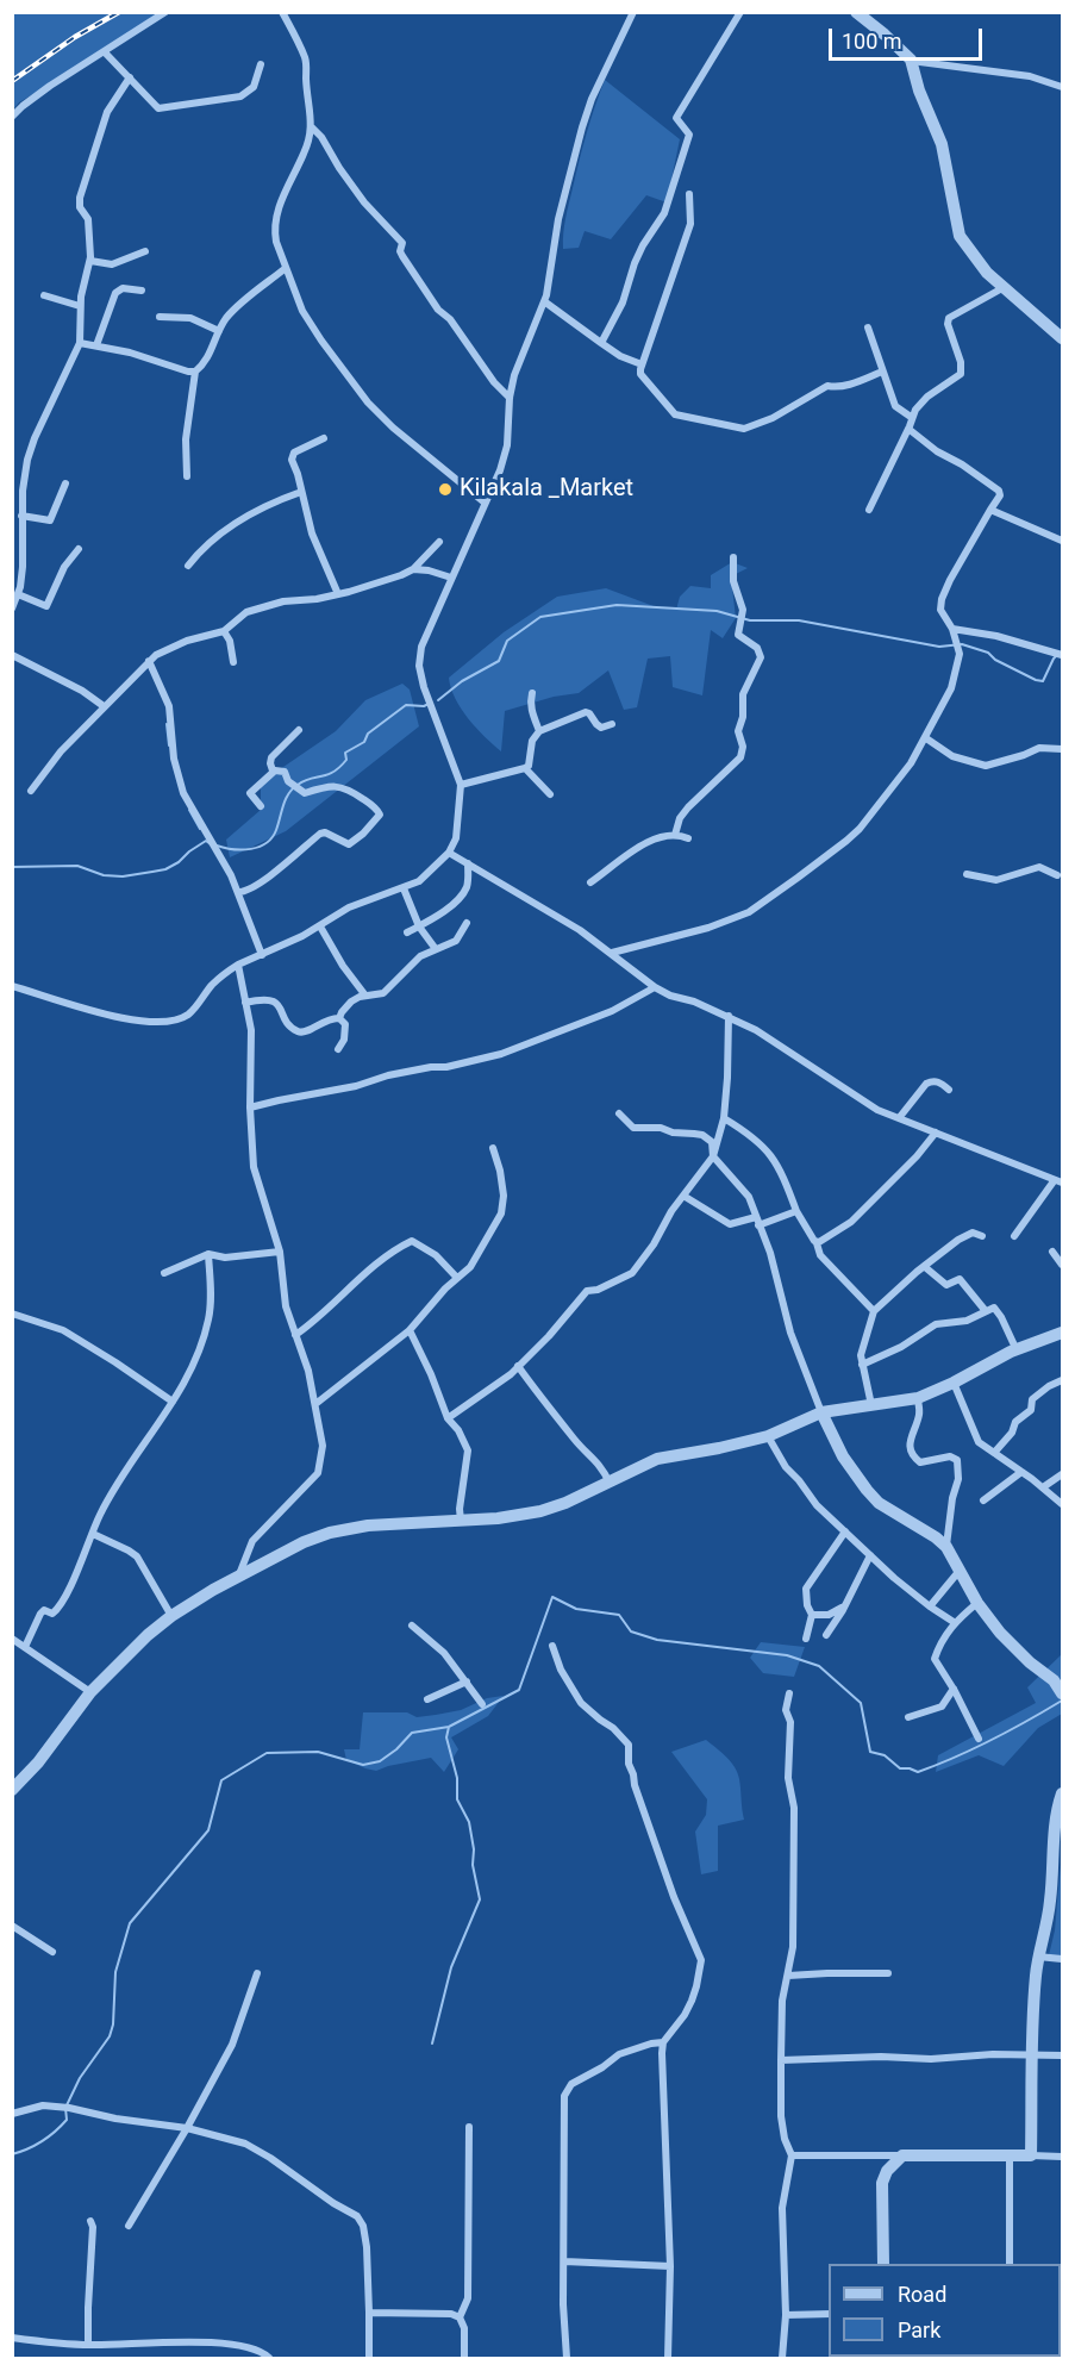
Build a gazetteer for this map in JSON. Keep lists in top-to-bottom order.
{
  "places": ["Kilakala _Market"],
  "legend": ["Road", "Park"],
  "scale_bar": "100 m"
}
